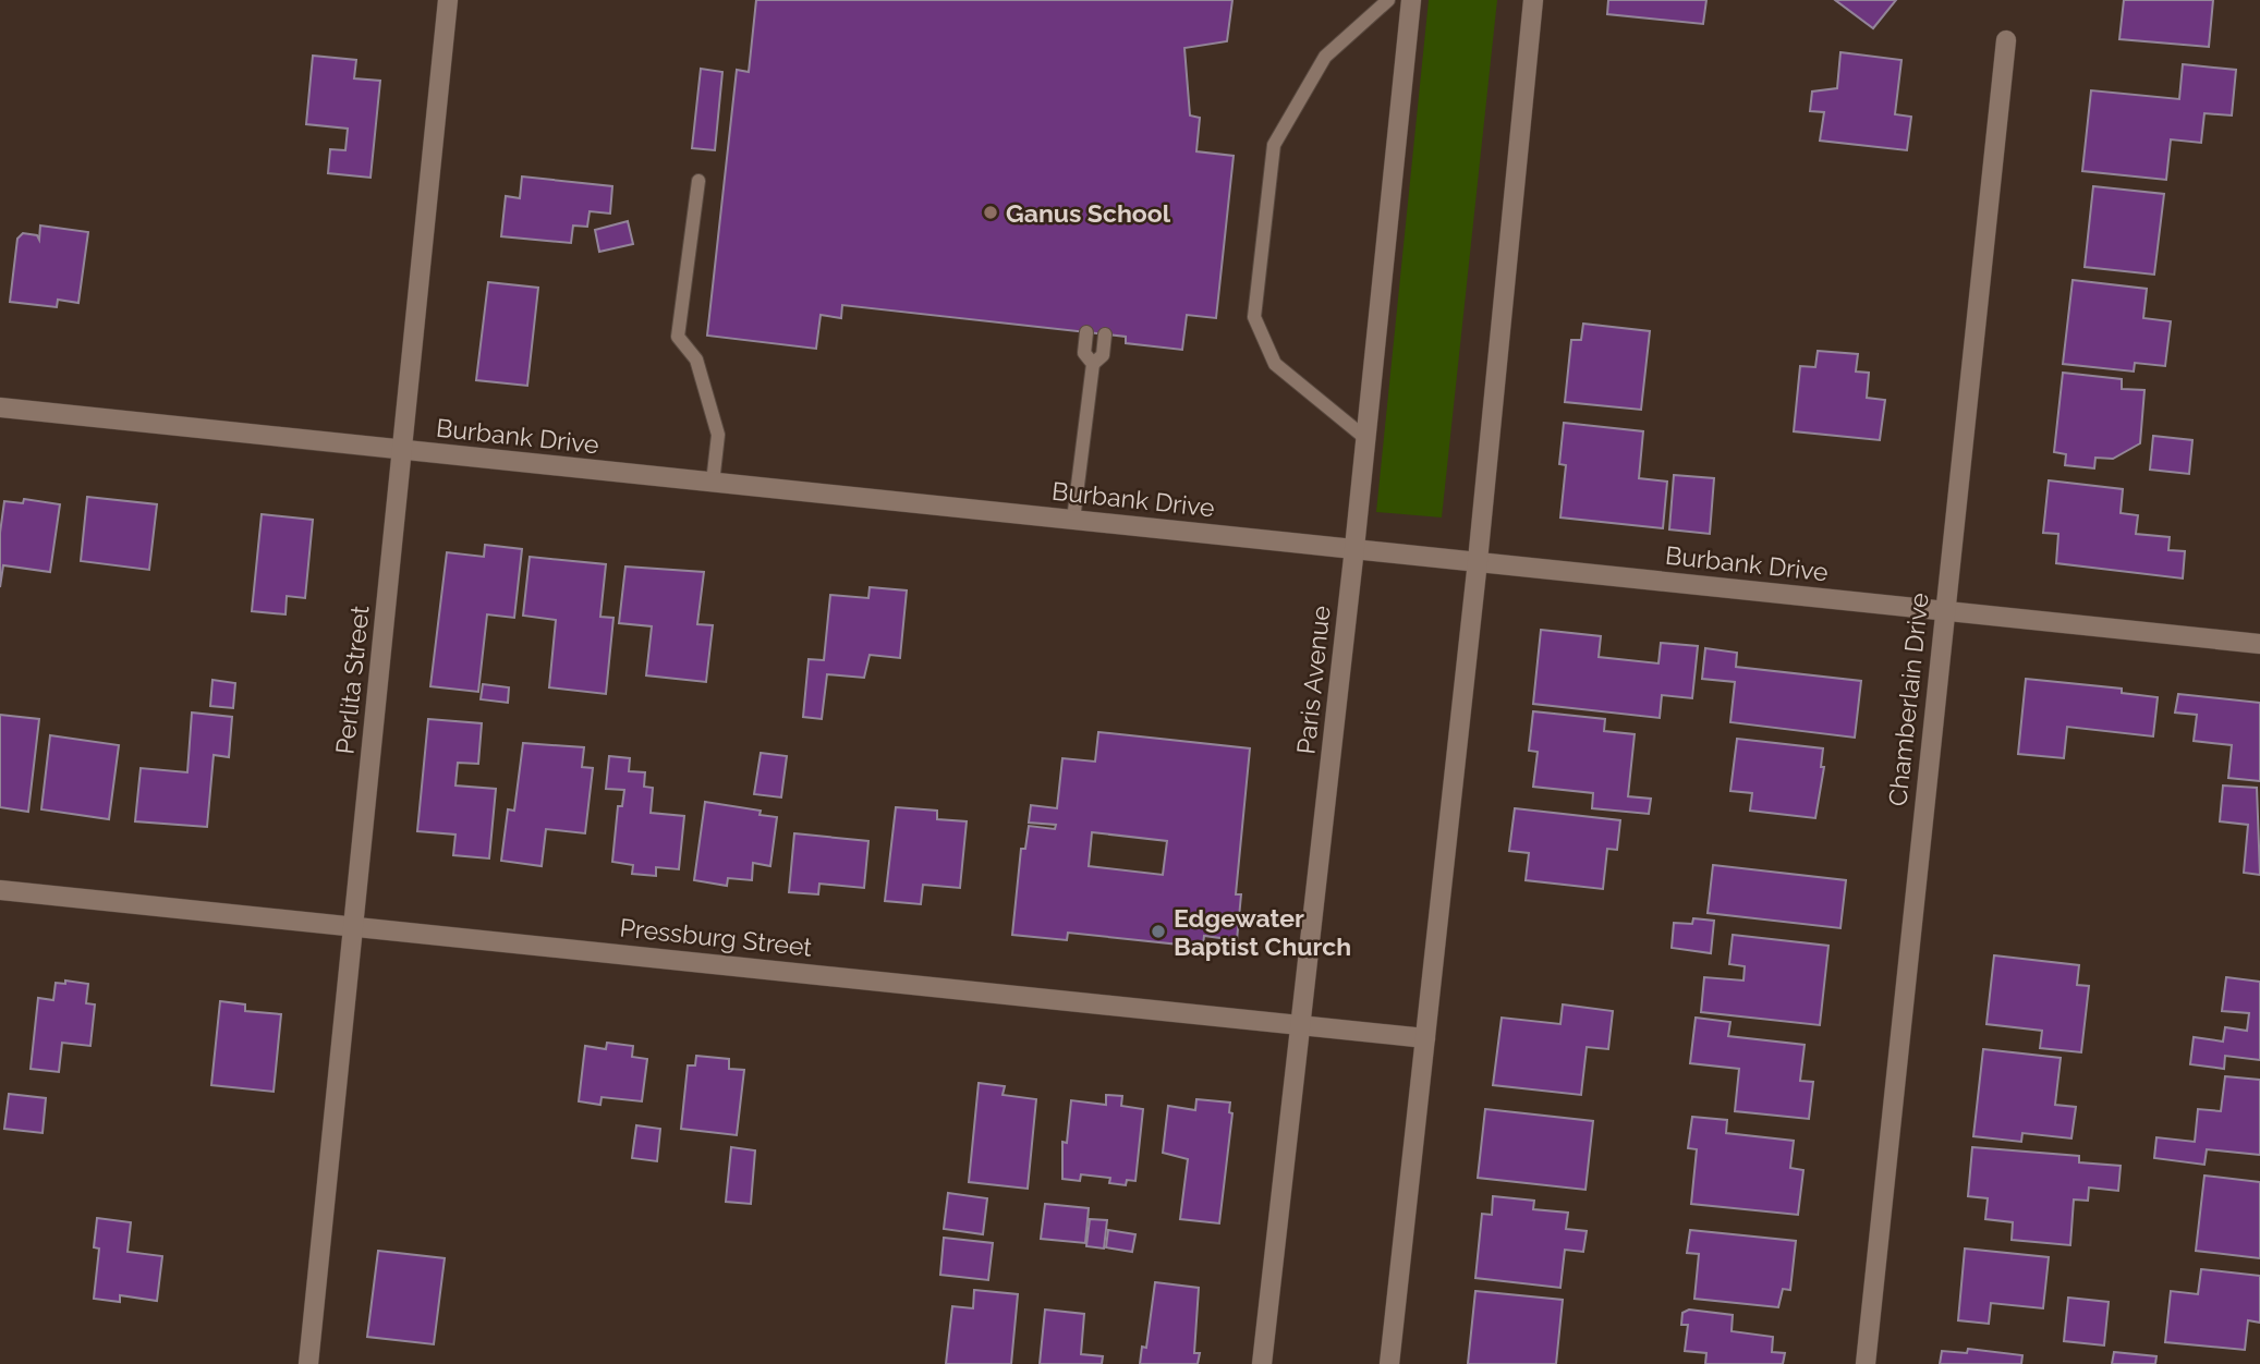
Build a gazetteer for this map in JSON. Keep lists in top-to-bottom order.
{
  "streets": {
    "street": [
      "Burbank Drive",
      "Perlita Street",
      "Paris Avenue",
      "Chamberlain Drive",
      "Pressburg Street"
    ]
  },
  "crossings": [
    ["Burbank Drive", "Perlita Street"],
    ["Burbank Drive", "Paris Avenue"],
    ["Burbank Drive", "Chamberlain Drive"],
    ["Perlita Street", "Pressburg Street"],
    ["Paris Avenue", "Pressburg Street"]
  ],
  "places": ["Ganus School", "Edgewater Baptist Church"]
}
